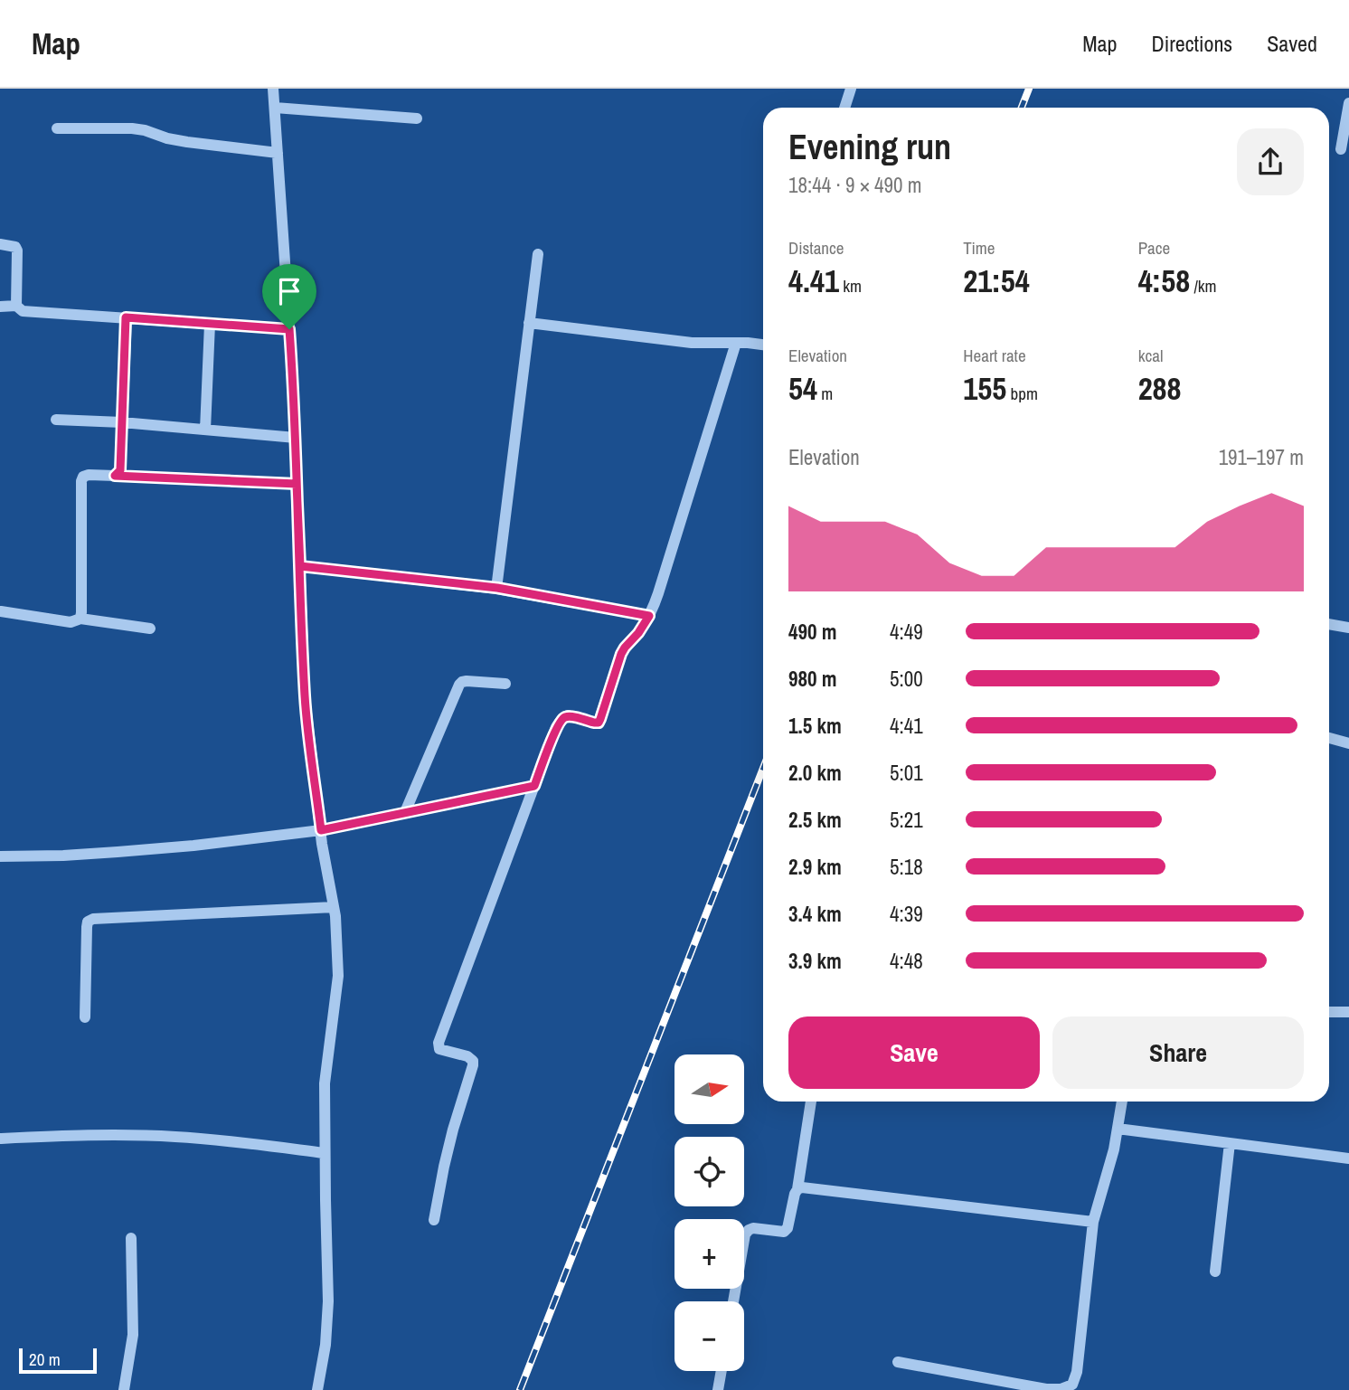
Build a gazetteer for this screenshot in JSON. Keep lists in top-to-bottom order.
{
  "scale_bar": "20 m",
  "north": "right",
  "page": {
    "header": "Map",
    "nav": ["Map", "Directions", "Saved"],
    "heading": ["Evening run", "18:44 · 9 × 490 m"],
    "stats": [
      ["Distance", "4.41 km"],
      ["Time", "21:54"],
      ["Pace", "4:58 /km"],
      ["Elevation", "54 m"],
      ["Heart rate", "155 bpm"],
      ["kcal", "288"]
    ],
    "chart": ["Elevation", "191–197 m"],
    "list": [
      {
        "name": "490 m",
        "note": "4:49"
      },
      {
        "name": "980 m",
        "note": "5:00"
      },
      {
        "name": "1.5 km",
        "note": "4:41"
      },
      {
        "name": "2.0 km",
        "note": "5:01"
      },
      {
        "name": "2.5 km",
        "note": "5:21"
      },
      {
        "name": "2.9 km",
        "note": "5:18"
      },
      {
        "name": "3.4 km",
        "note": "4:39"
      },
      {
        "name": "3.9 km",
        "note": "4:48"
      }
    ],
    "buttons": ["Save", "Share"],
    "map_buttons": ["+", "−"],
    "scale": "20 m"
  }
}
